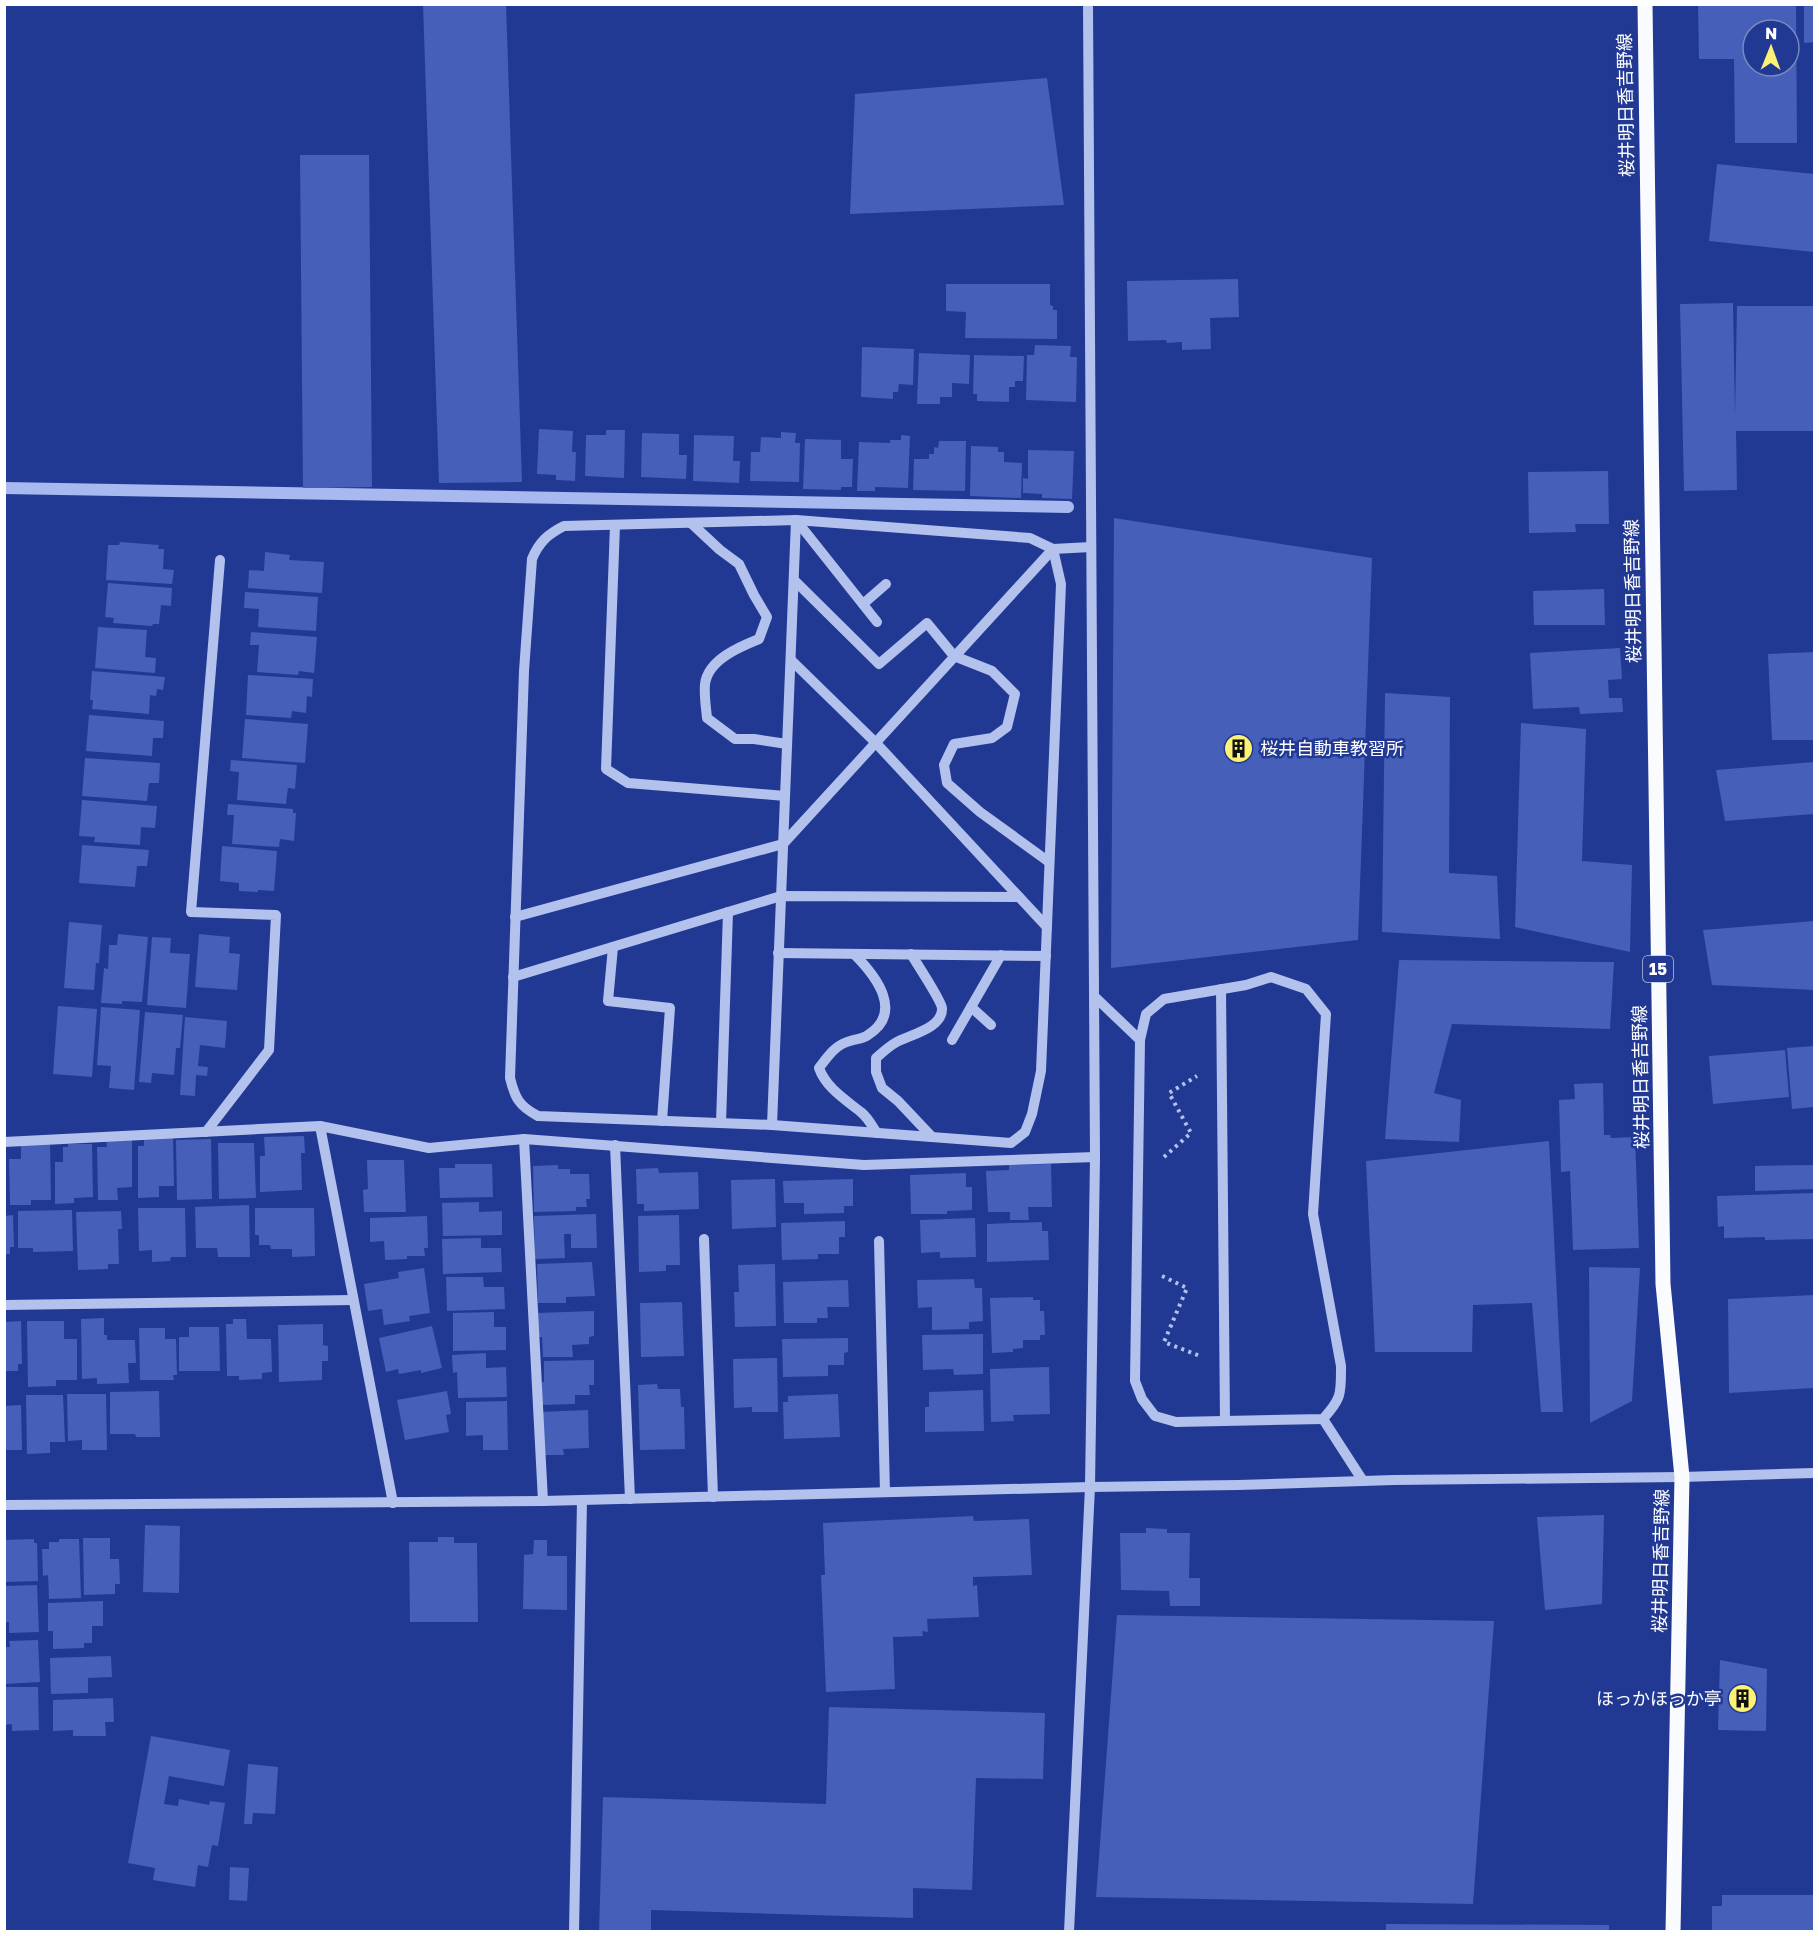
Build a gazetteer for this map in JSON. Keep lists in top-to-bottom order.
{
  "streets": {
    "main road": ["桜井明日香吉野線", "15"]
  },
  "places": {
    "building": ["桜井自動車教習所", "ほっかほっか亭"]
  },
  "north": "top"
}
